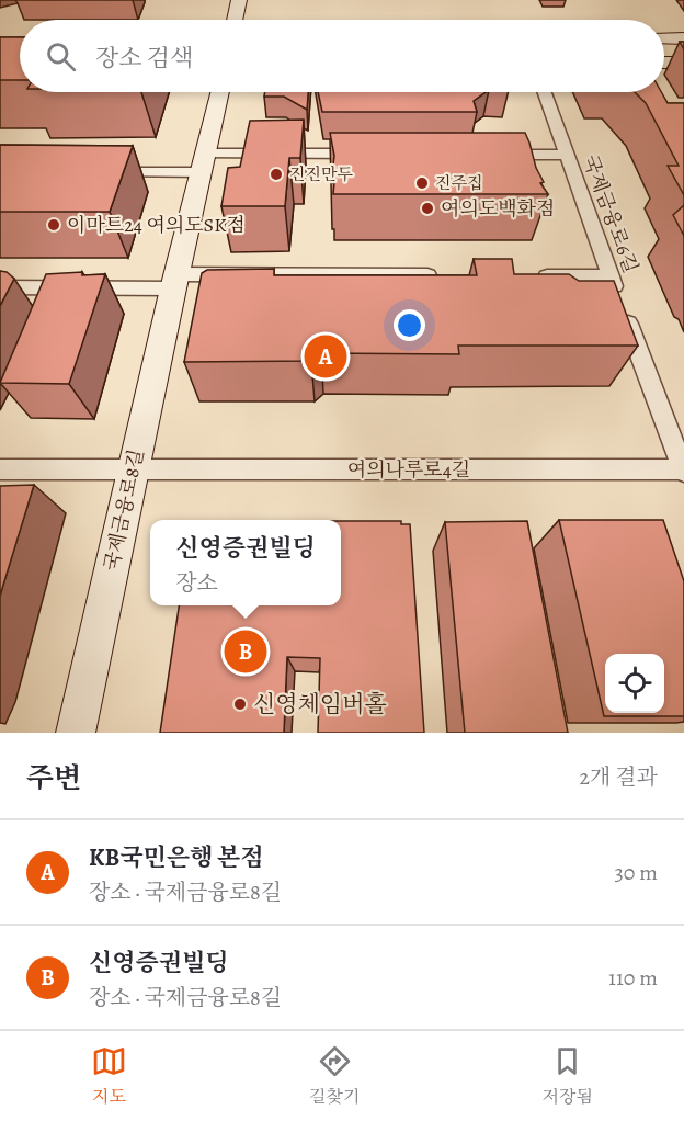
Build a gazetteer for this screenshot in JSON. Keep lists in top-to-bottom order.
{
  "streets": {
    "street": ["국제금융로6길", "여의나루로4길", "국제금융로8길"]
  },
  "crossings": [
    ["국제금융로6길", "여의나루로4길"],
    ["여의나루로4길", "국제금융로8길"]
  ],
  "places": [
    "진진만두",
    "진주집",
    "여의도백화점",
    "이마트24 여의도SK점",
    "신영체임버홀"
  ],
  "page": {
    "search": "장소 검색",
    "pins": ["A", "B"],
    "popup": ["신영증권빌딩", "장소"],
    "heading": ["주변", "2개 결과"],
    "list": [
      {
        "mark": "A",
        "name": "KB국민은행 본점",
        "note": "장소 · 국제금융로8길",
        "value": "30 m"
      },
      {
        "mark": "B",
        "name": "신영증권빌딩",
        "note": "장소 · 국제금융로8길",
        "value": "110 m"
      }
    ],
    "nav": ["지도", "길찾기", "저장됨"]
  }
}
